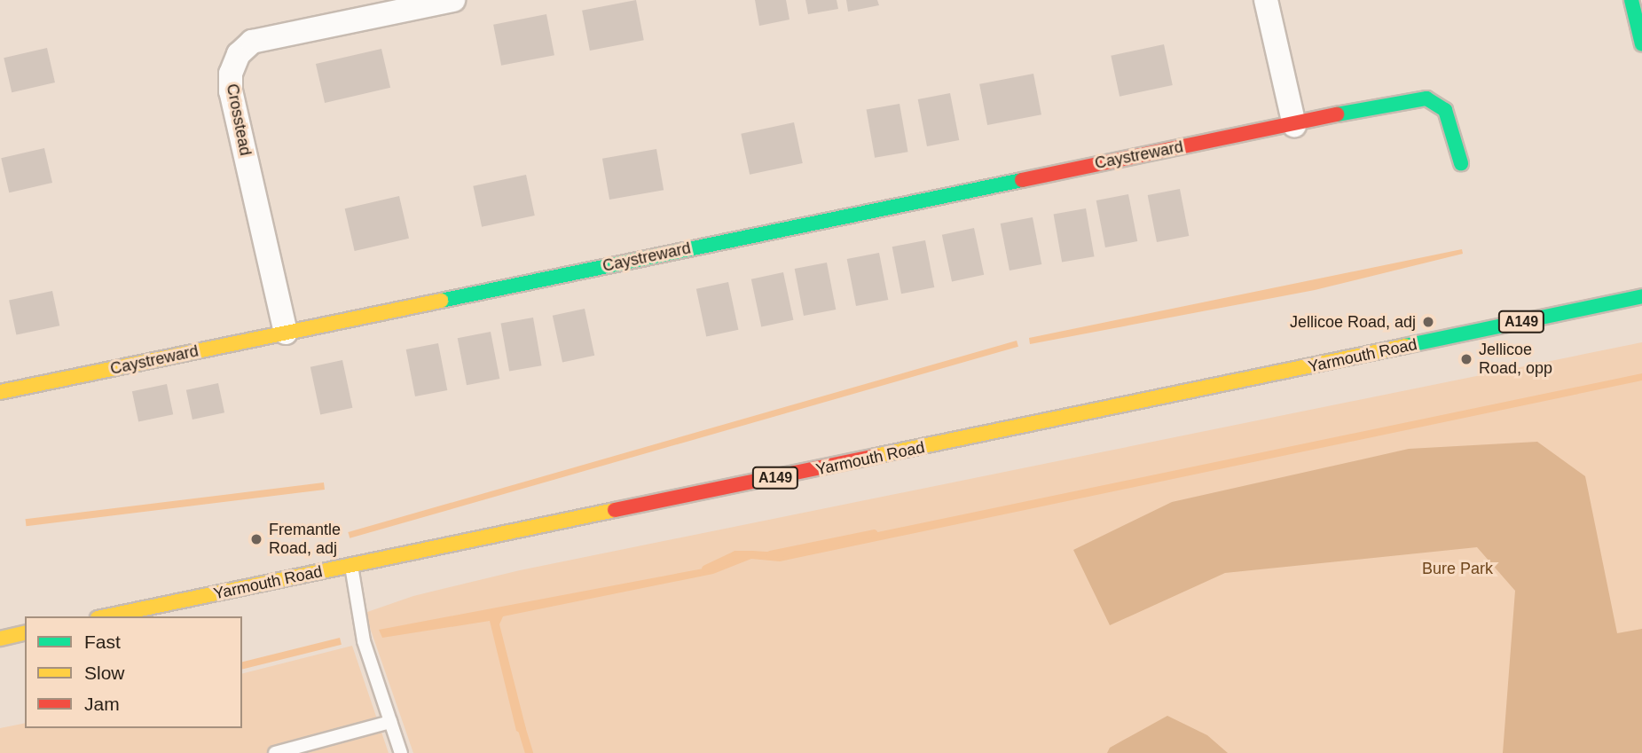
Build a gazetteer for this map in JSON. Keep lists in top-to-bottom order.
{
  "streets": {
    "main road": ["Caystreward", "A149", "Yarmouth Road"],
    "street": ["Crosstead"]
  },
  "crossings": [
    ["Crosstead", "Caystreward"]
  ],
  "parks": ["Bure Park"],
  "places": ["Jellicoe Road, adj", "Jellicoe Road, opp", "Fremantle Road, adj"],
  "legend": ["Fast", "Slow", "Jam"]
}
